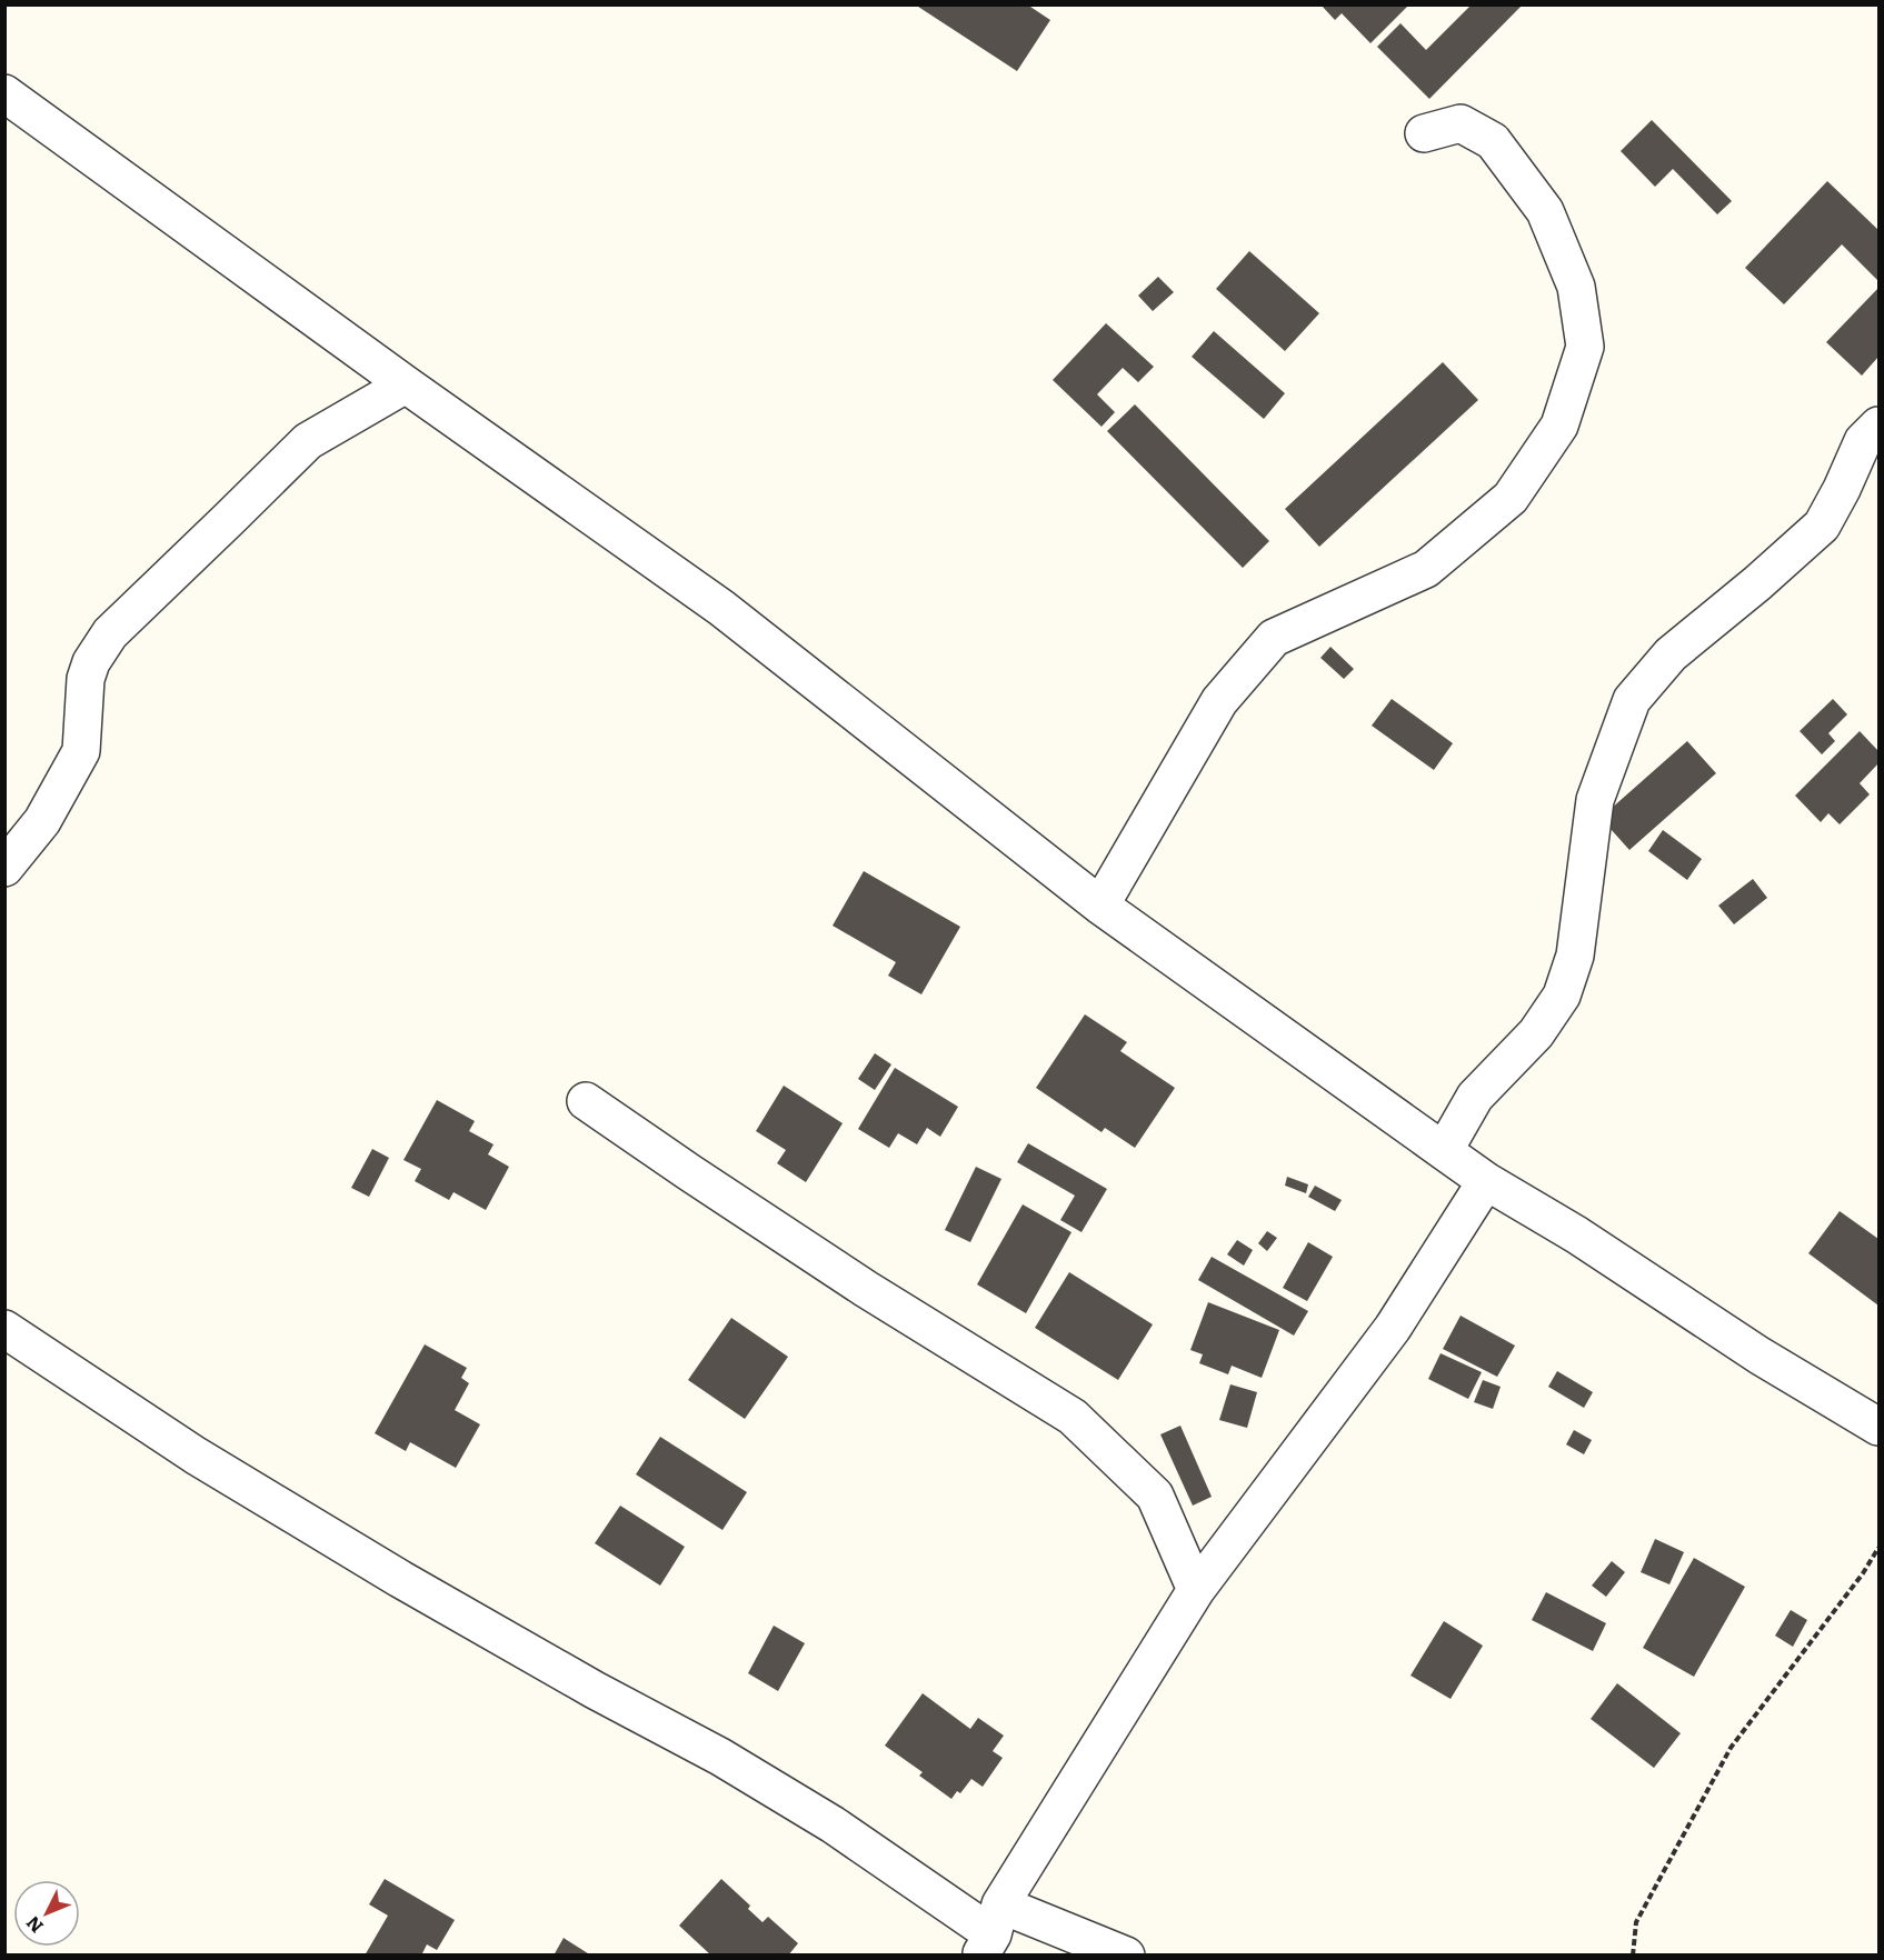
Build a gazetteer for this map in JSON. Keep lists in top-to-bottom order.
{
  "north": "bottom left"
}
